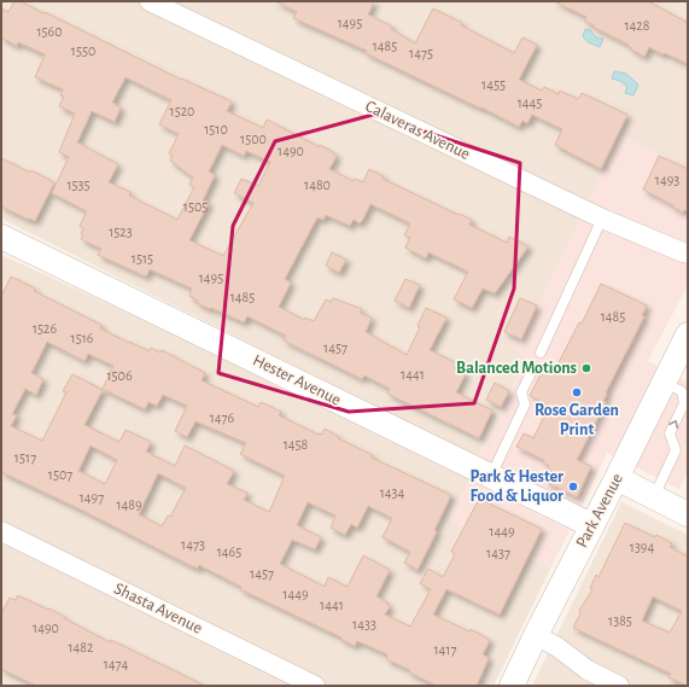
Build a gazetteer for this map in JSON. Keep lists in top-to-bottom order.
{
  "streets": {
    "street": [
      "Calaveras Avenue",
      "Hester Avenue",
      "Park Avenue",
      "Shasta Avenue"
    ]
  },
  "crossings": [
    ["Hester Avenue", "Park Avenue"]
  ],
  "places": ["Balanced Motions", "Rose Garden Print", "Park & Hester Food & Liquor"],
  "house_numbers": [
    "1495",
    "1428",
    "1560",
    "1485",
    "1550",
    "1475",
    "1455",
    "1445",
    "1520",
    "1510",
    "1500",
    "1490",
    "1493",
    "1535",
    "1480",
    "1505",
    "1523",
    "1515",
    "1495",
    "1485",
    "1485",
    "1526",
    "1516",
    "1457",
    "1441",
    "1506",
    "1476",
    "1458",
    "1517",
    "1507",
    "1434",
    "1497",
    "1489",
    "1449",
    "1473",
    "1394",
    "1465",
    "1437",
    "1457",
    "1449",
    "1441",
    "1385",
    "1433",
    "1490",
    "1482",
    "1417",
    "1474"
  ]
}
